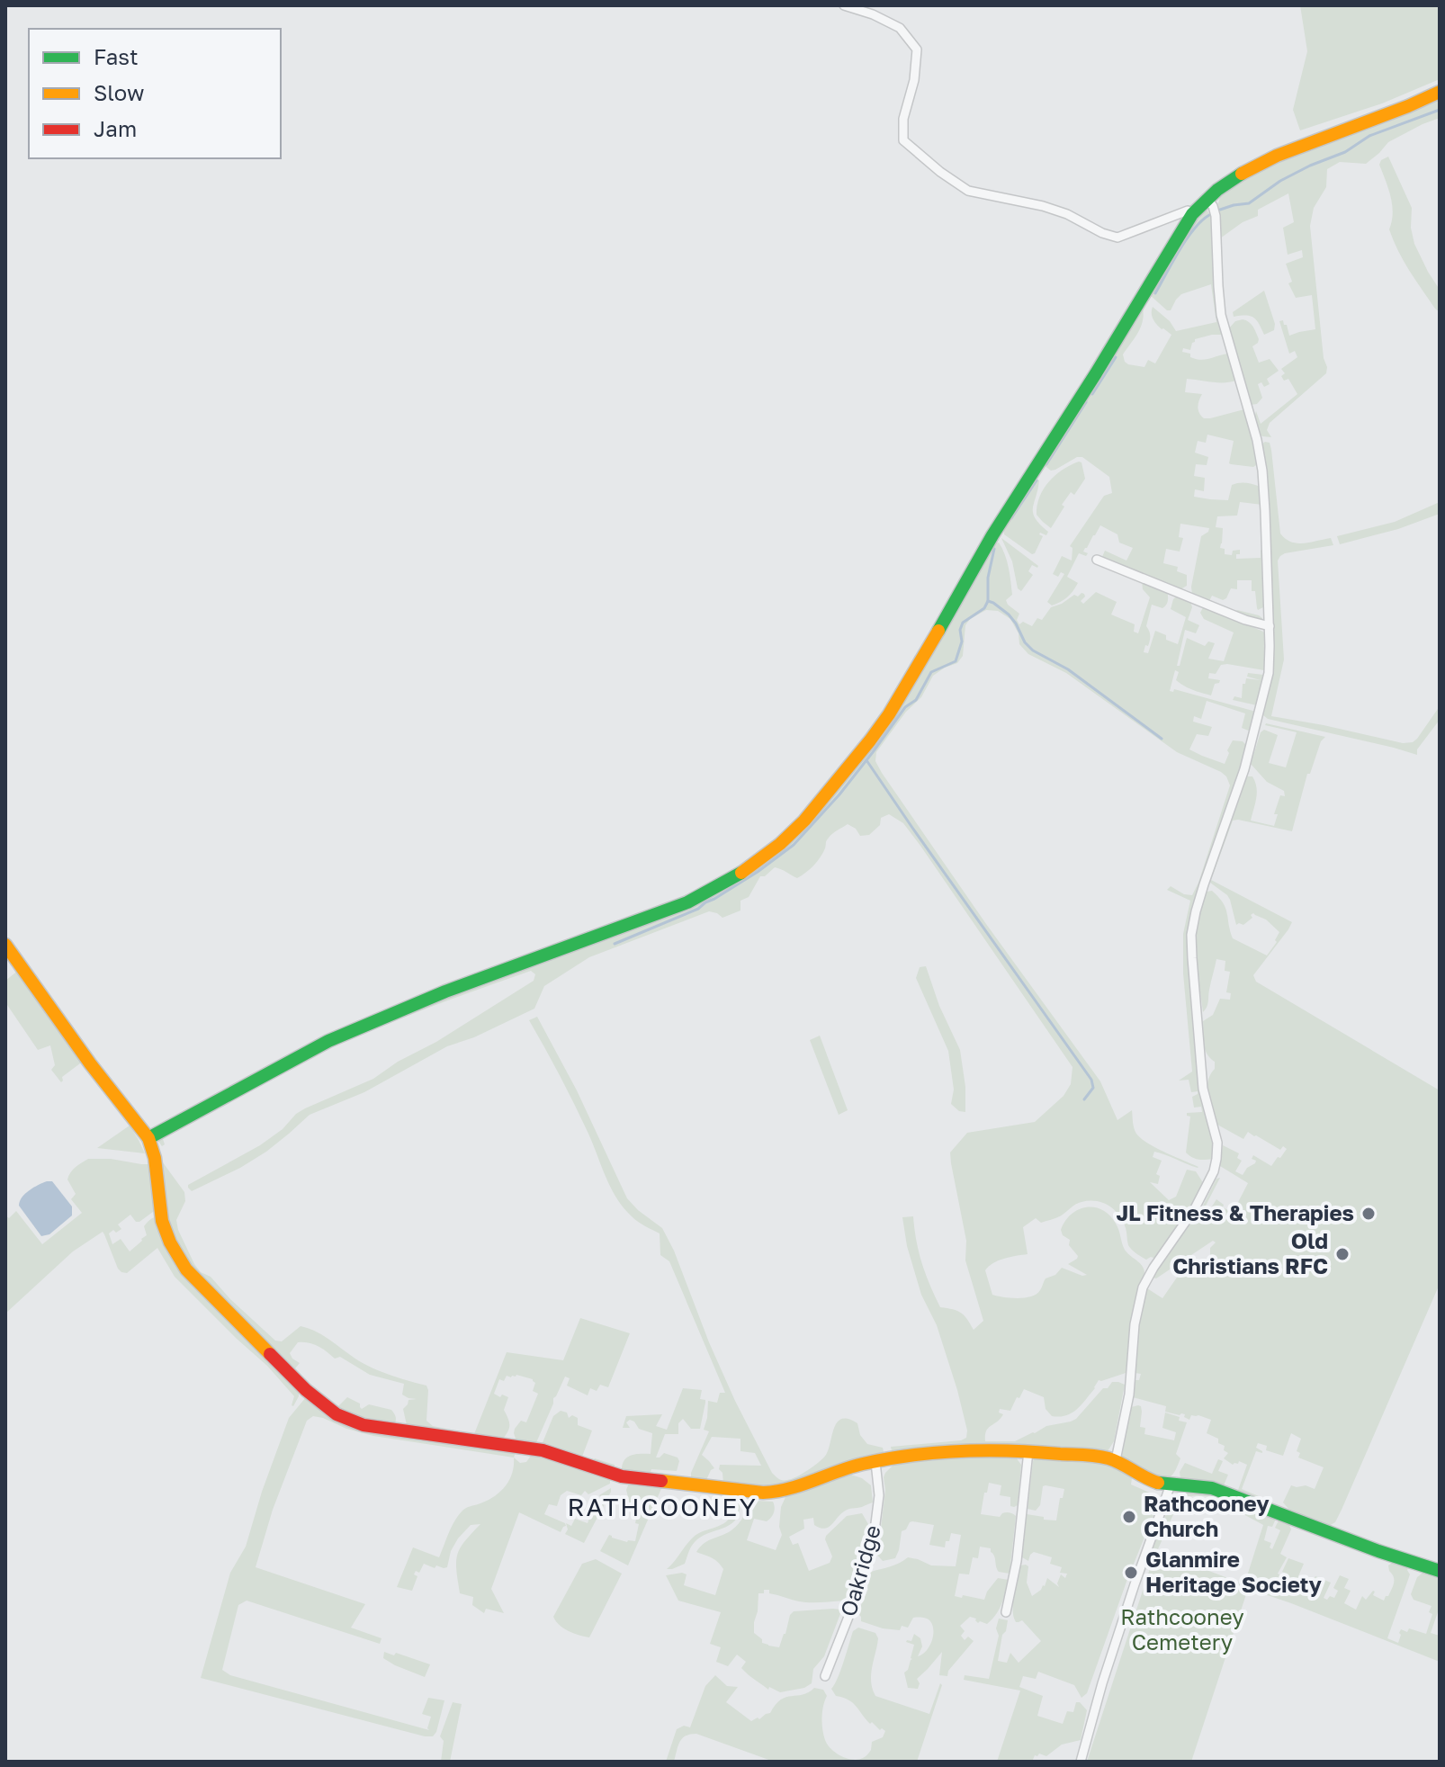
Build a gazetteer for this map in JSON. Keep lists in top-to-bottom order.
{
  "streets": {
    "street": ["Oakridge"]
  },
  "districts": ["RATHCOONEY"],
  "parks": ["Rathcooney Cemetery"],
  "places": [
    "JL Fitness & Therapies",
    "Old Christians RFC",
    "Rathcooney Church",
    "Glanmire Heritage Society"
  ],
  "legend": ["Fast", "Slow", "Jam"]
}
